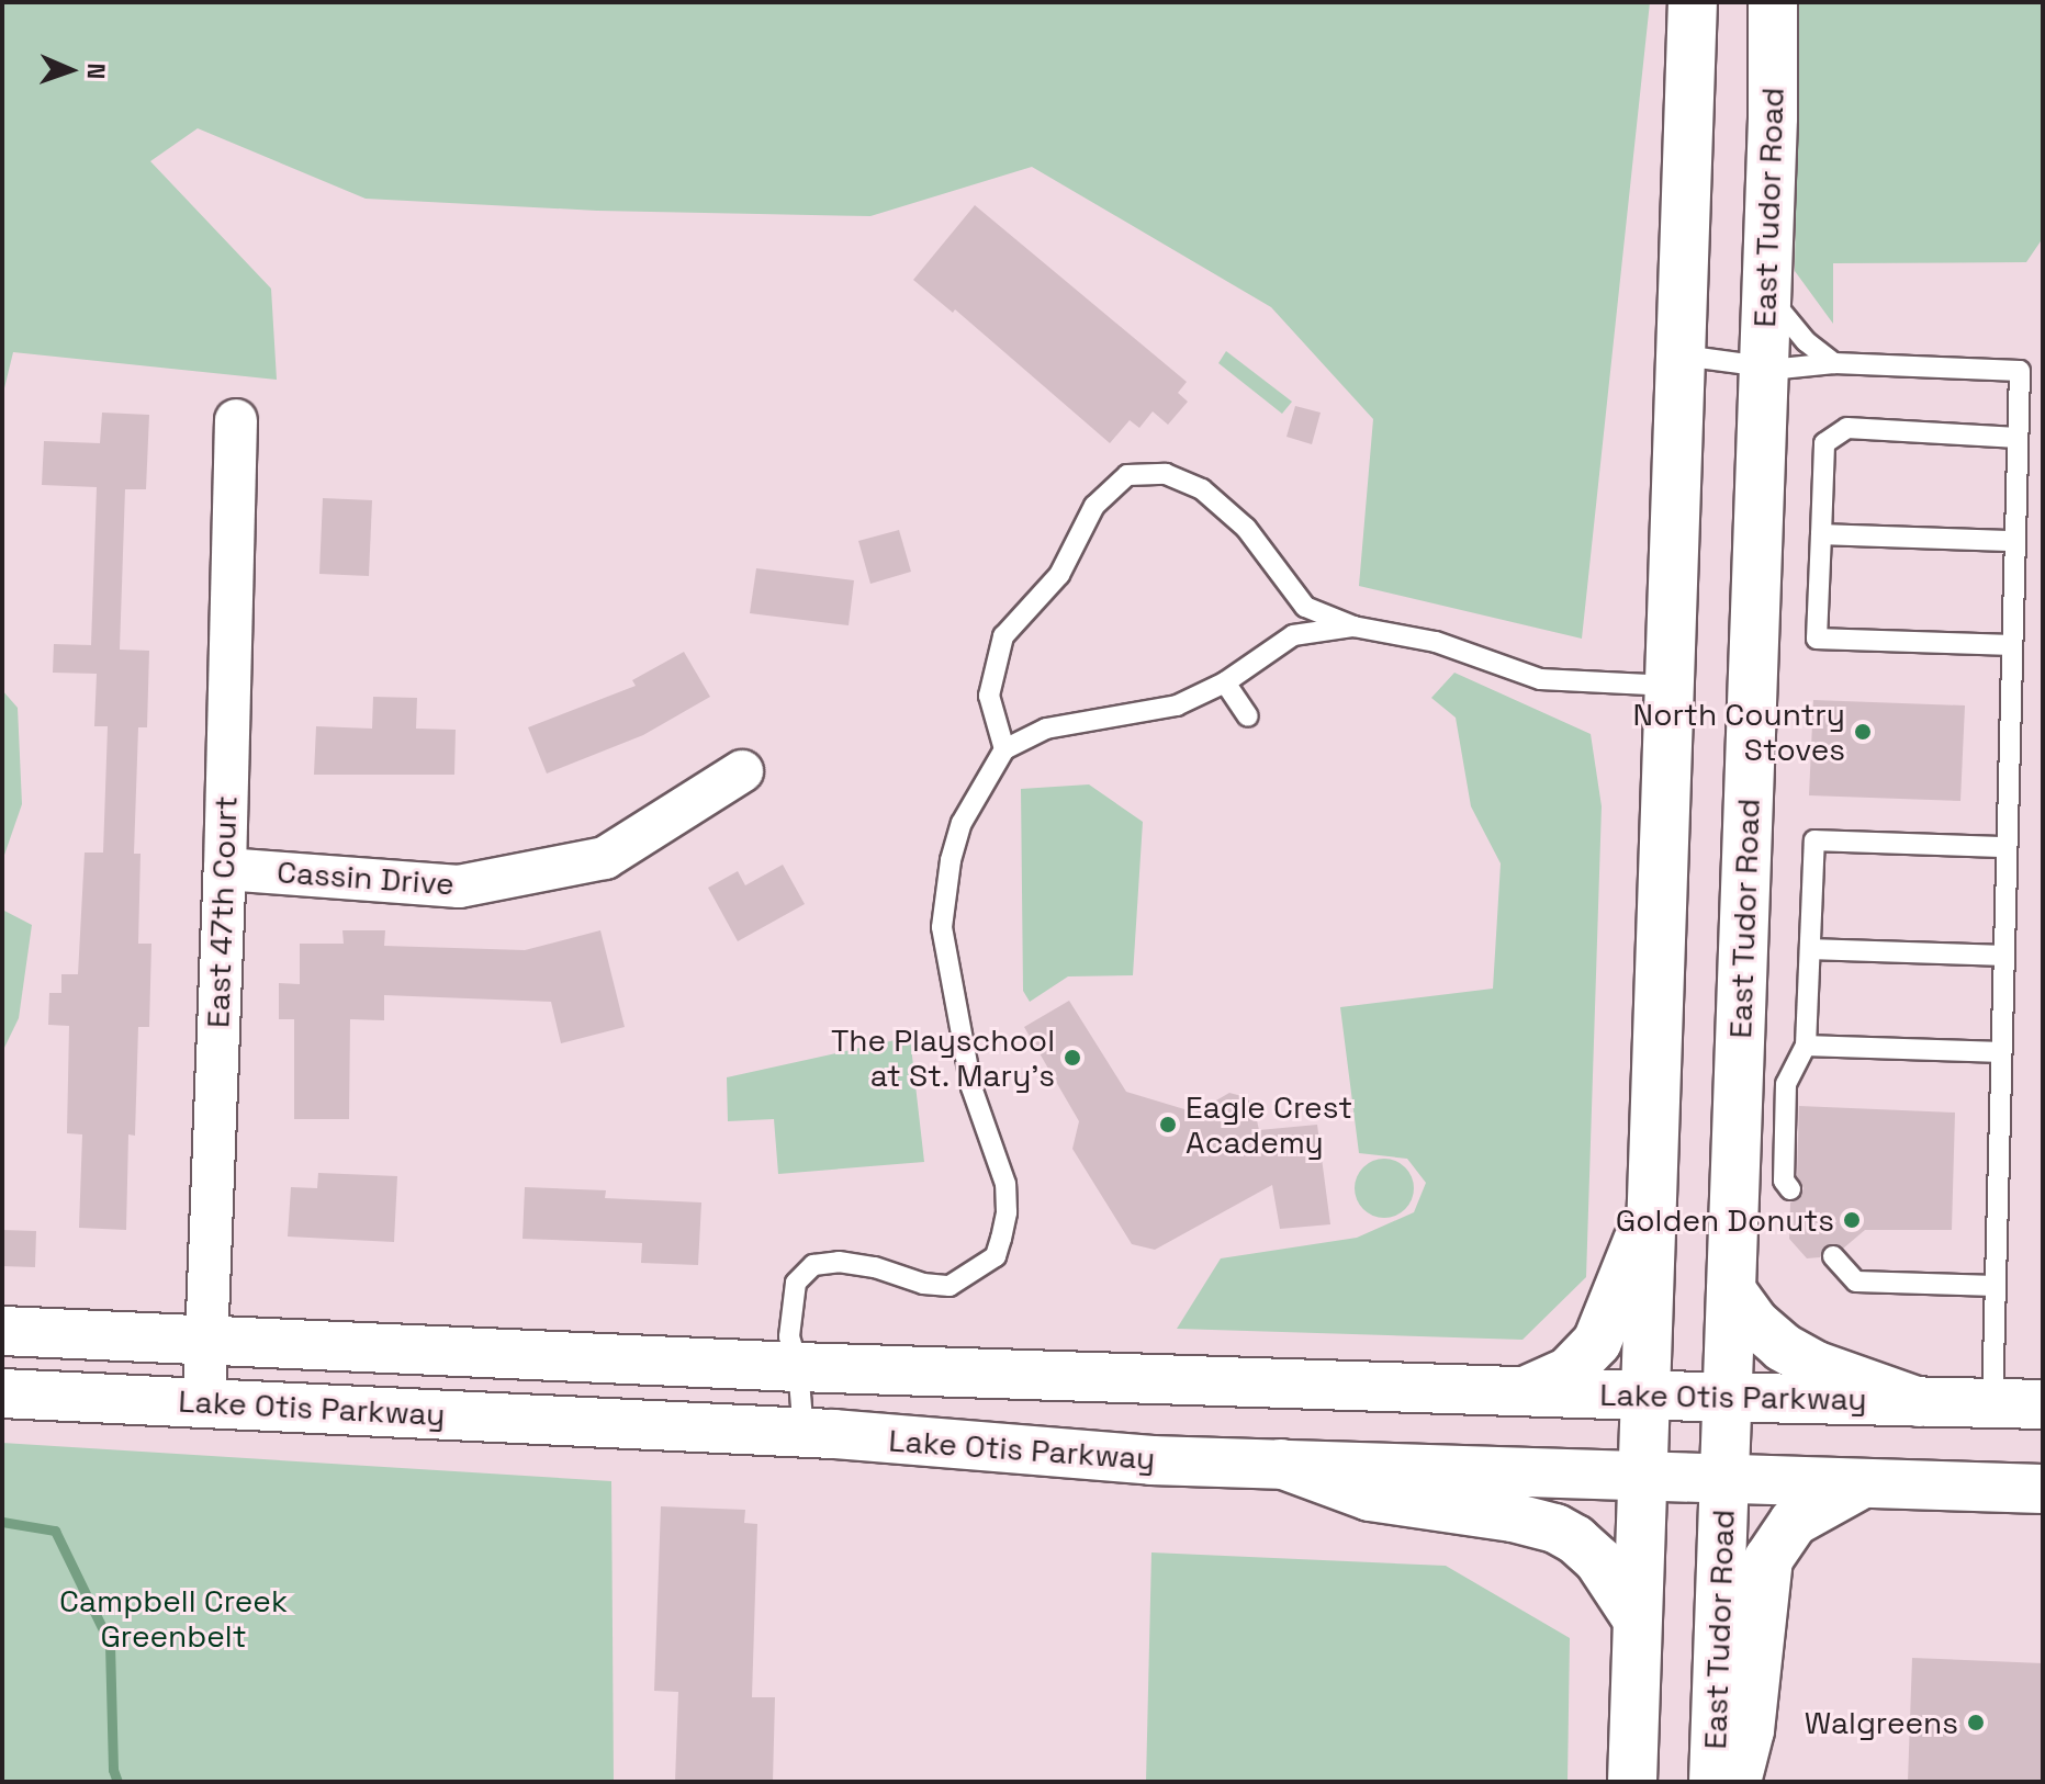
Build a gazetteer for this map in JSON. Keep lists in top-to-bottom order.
{
  "streets": {
    "main road": ["East Tudor Road", "Lake Otis Parkway"],
    "street": ["Cassin Drive", "East 47th Court"]
  },
  "crossings": [
    ["East Tudor Road", "Lake Otis Parkway"],
    ["Cassin Drive", "East 47th Court"],
    ["East 47th Court", "Lake Otis Parkway"]
  ],
  "parks": ["Campbell Creek Greenbelt"],
  "places": [
    "North Country Stoves",
    "The Playschool at St. Mary's",
    "Eagle Crest Academy",
    "Golden Donuts",
    "Walgreens"
  ],
  "north": "right"
}
